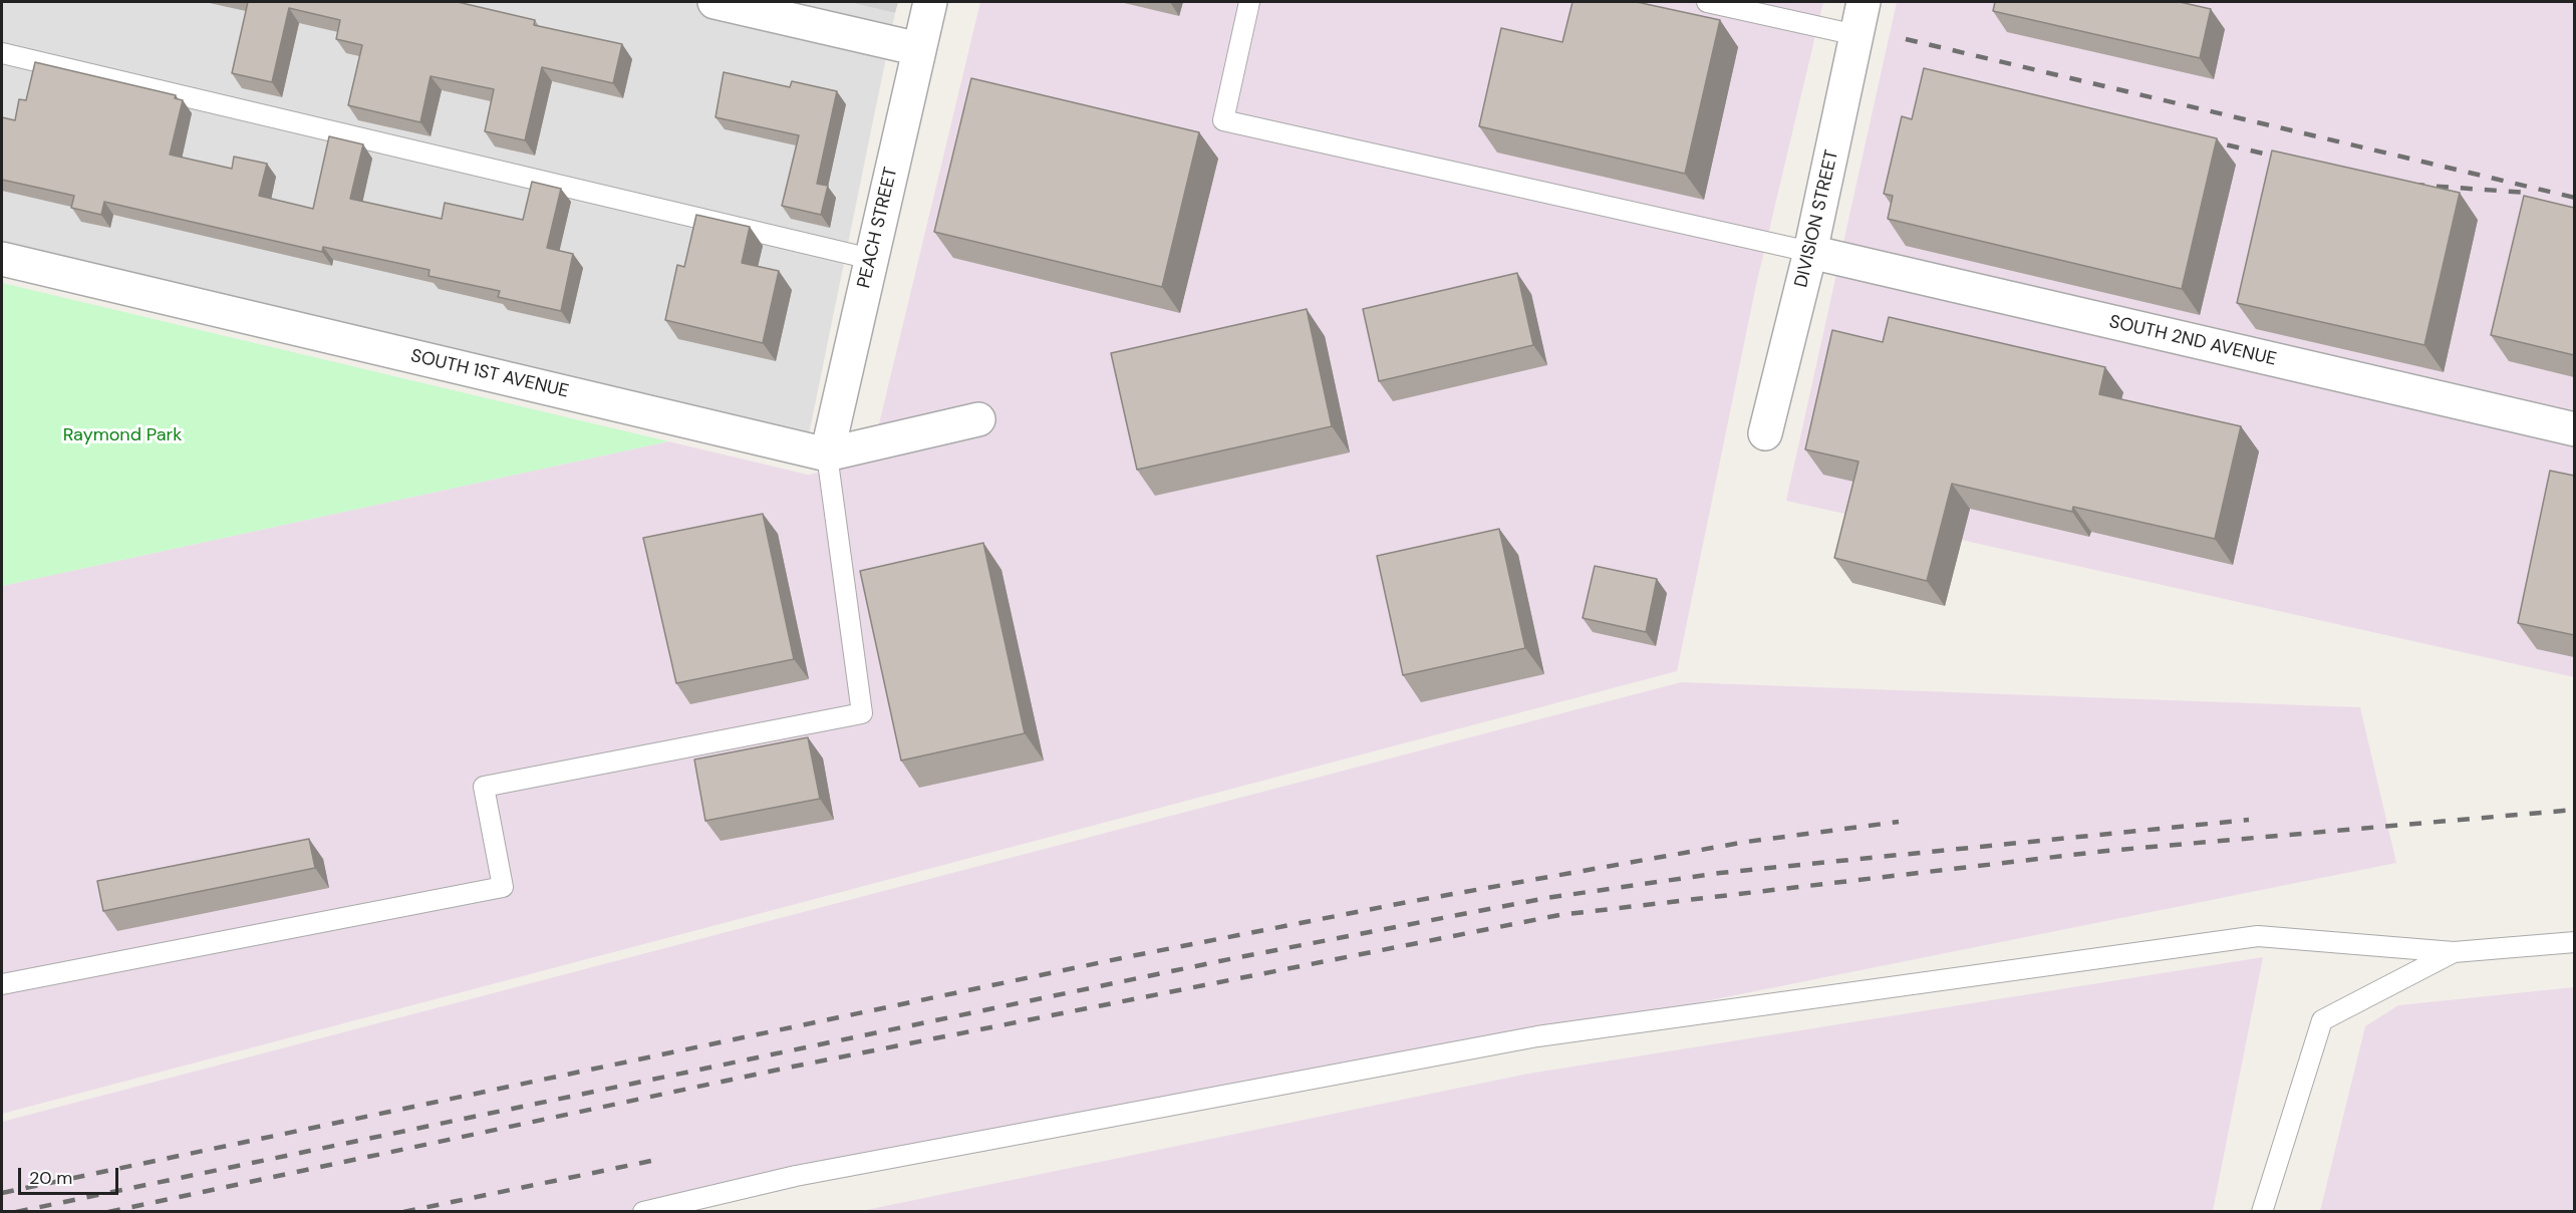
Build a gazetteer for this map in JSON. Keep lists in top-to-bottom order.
{
  "streets": {
    "street": [
      "DIVISION STREET",
      "PEACH STREET",
      "SOUTH 2ND AVENUE",
      "SOUTH 1ST AVENUE"
    ]
  },
  "crossings": [
    ["DIVISION STREET", "SOUTH 2ND AVENUE"],
    ["PEACH STREET", "SOUTH 1ST AVENUE"]
  ],
  "parks": ["Raymond Park"],
  "scale_bar": "20 m"
}
